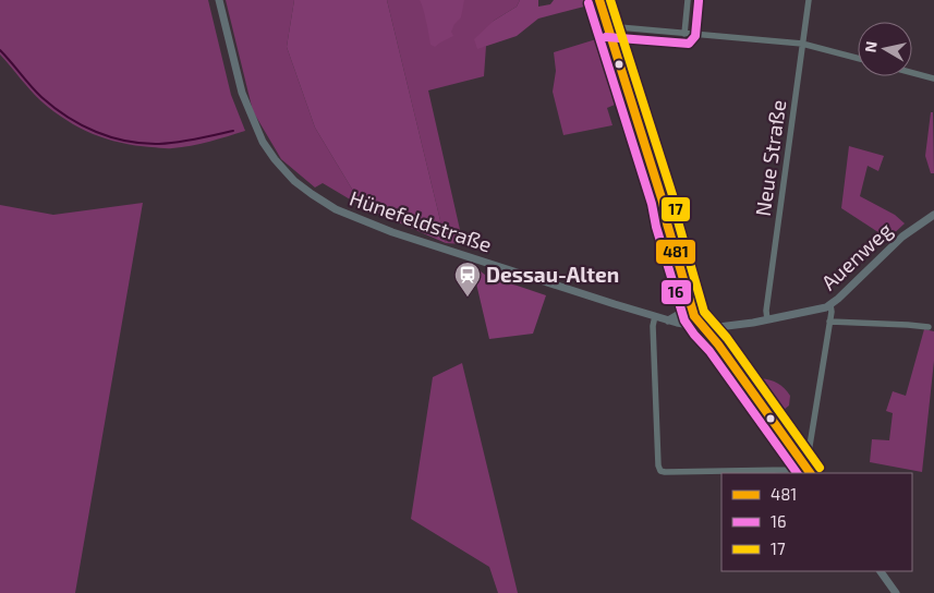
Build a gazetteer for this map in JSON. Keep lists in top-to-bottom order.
{
  "streets": {
    "main road": ["Hünefeldstraße", "Auenweg"],
    "street": ["Neue Straße"]
  },
  "crossings": [
    ["Neue Straße", "Auenweg"],
    ["Hünefeldstraße", "Auenweg"]
  ],
  "places": {
    "station": ["Dessau-Alten"]
  },
  "lines": ["transit line 481", "transit line 17", "transit line 16"],
  "legend": ["481", "16", "17"],
  "north": "left"
}
